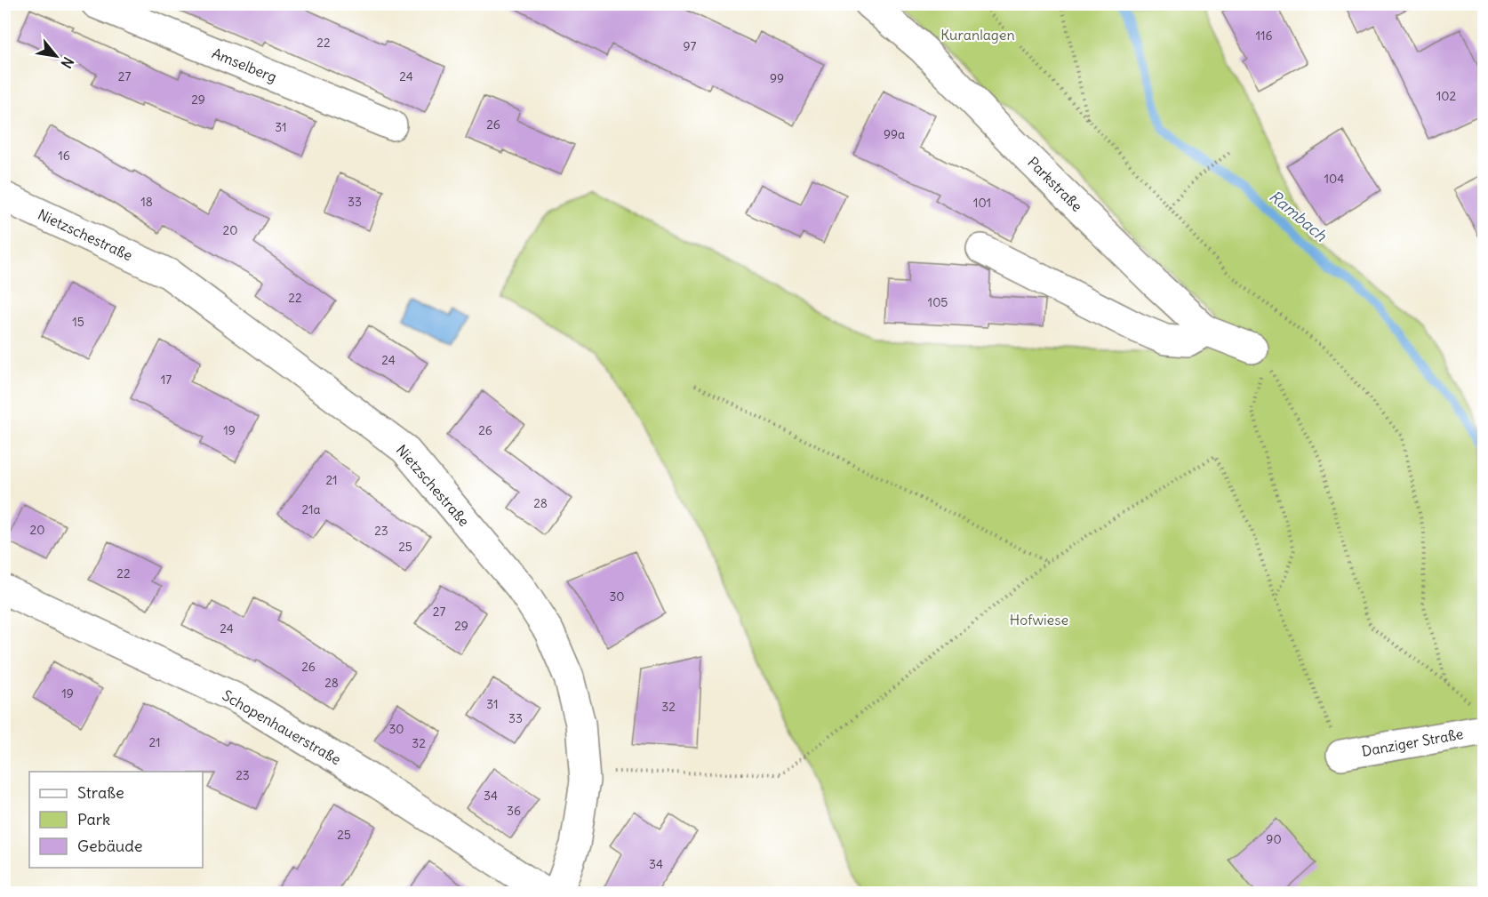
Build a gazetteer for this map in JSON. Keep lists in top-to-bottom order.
{
  "streets": {
    "street": [
      "Amselberg",
      "Parkstraße",
      "Nietzschestraße",
      "Schopenhauerstraße",
      "Danziger Straße"
    ]
  },
  "water": ["Rambach"],
  "parks": ["Kuranlagen", "Hofwiese"],
  "house_numbers": [
    "116",
    "22",
    "97",
    "27",
    "24",
    "99",
    "102",
    "29",
    "26",
    "31",
    "99a",
    "16",
    "104",
    "18",
    "33",
    "101",
    "20",
    "22",
    "105",
    "15",
    "24",
    "17",
    "19",
    "26",
    "21",
    "28",
    "21a",
    "20",
    "23",
    "25",
    "22",
    "30",
    "27",
    "29",
    "24",
    "26",
    "28",
    "19",
    "31",
    "32",
    "33",
    "30",
    "21",
    "32",
    "23",
    "34",
    "36",
    "25",
    "90",
    "34"
  ],
  "legend": ["Straße", "Park", "Gebäude"],
  "north": "bottom right"
}
